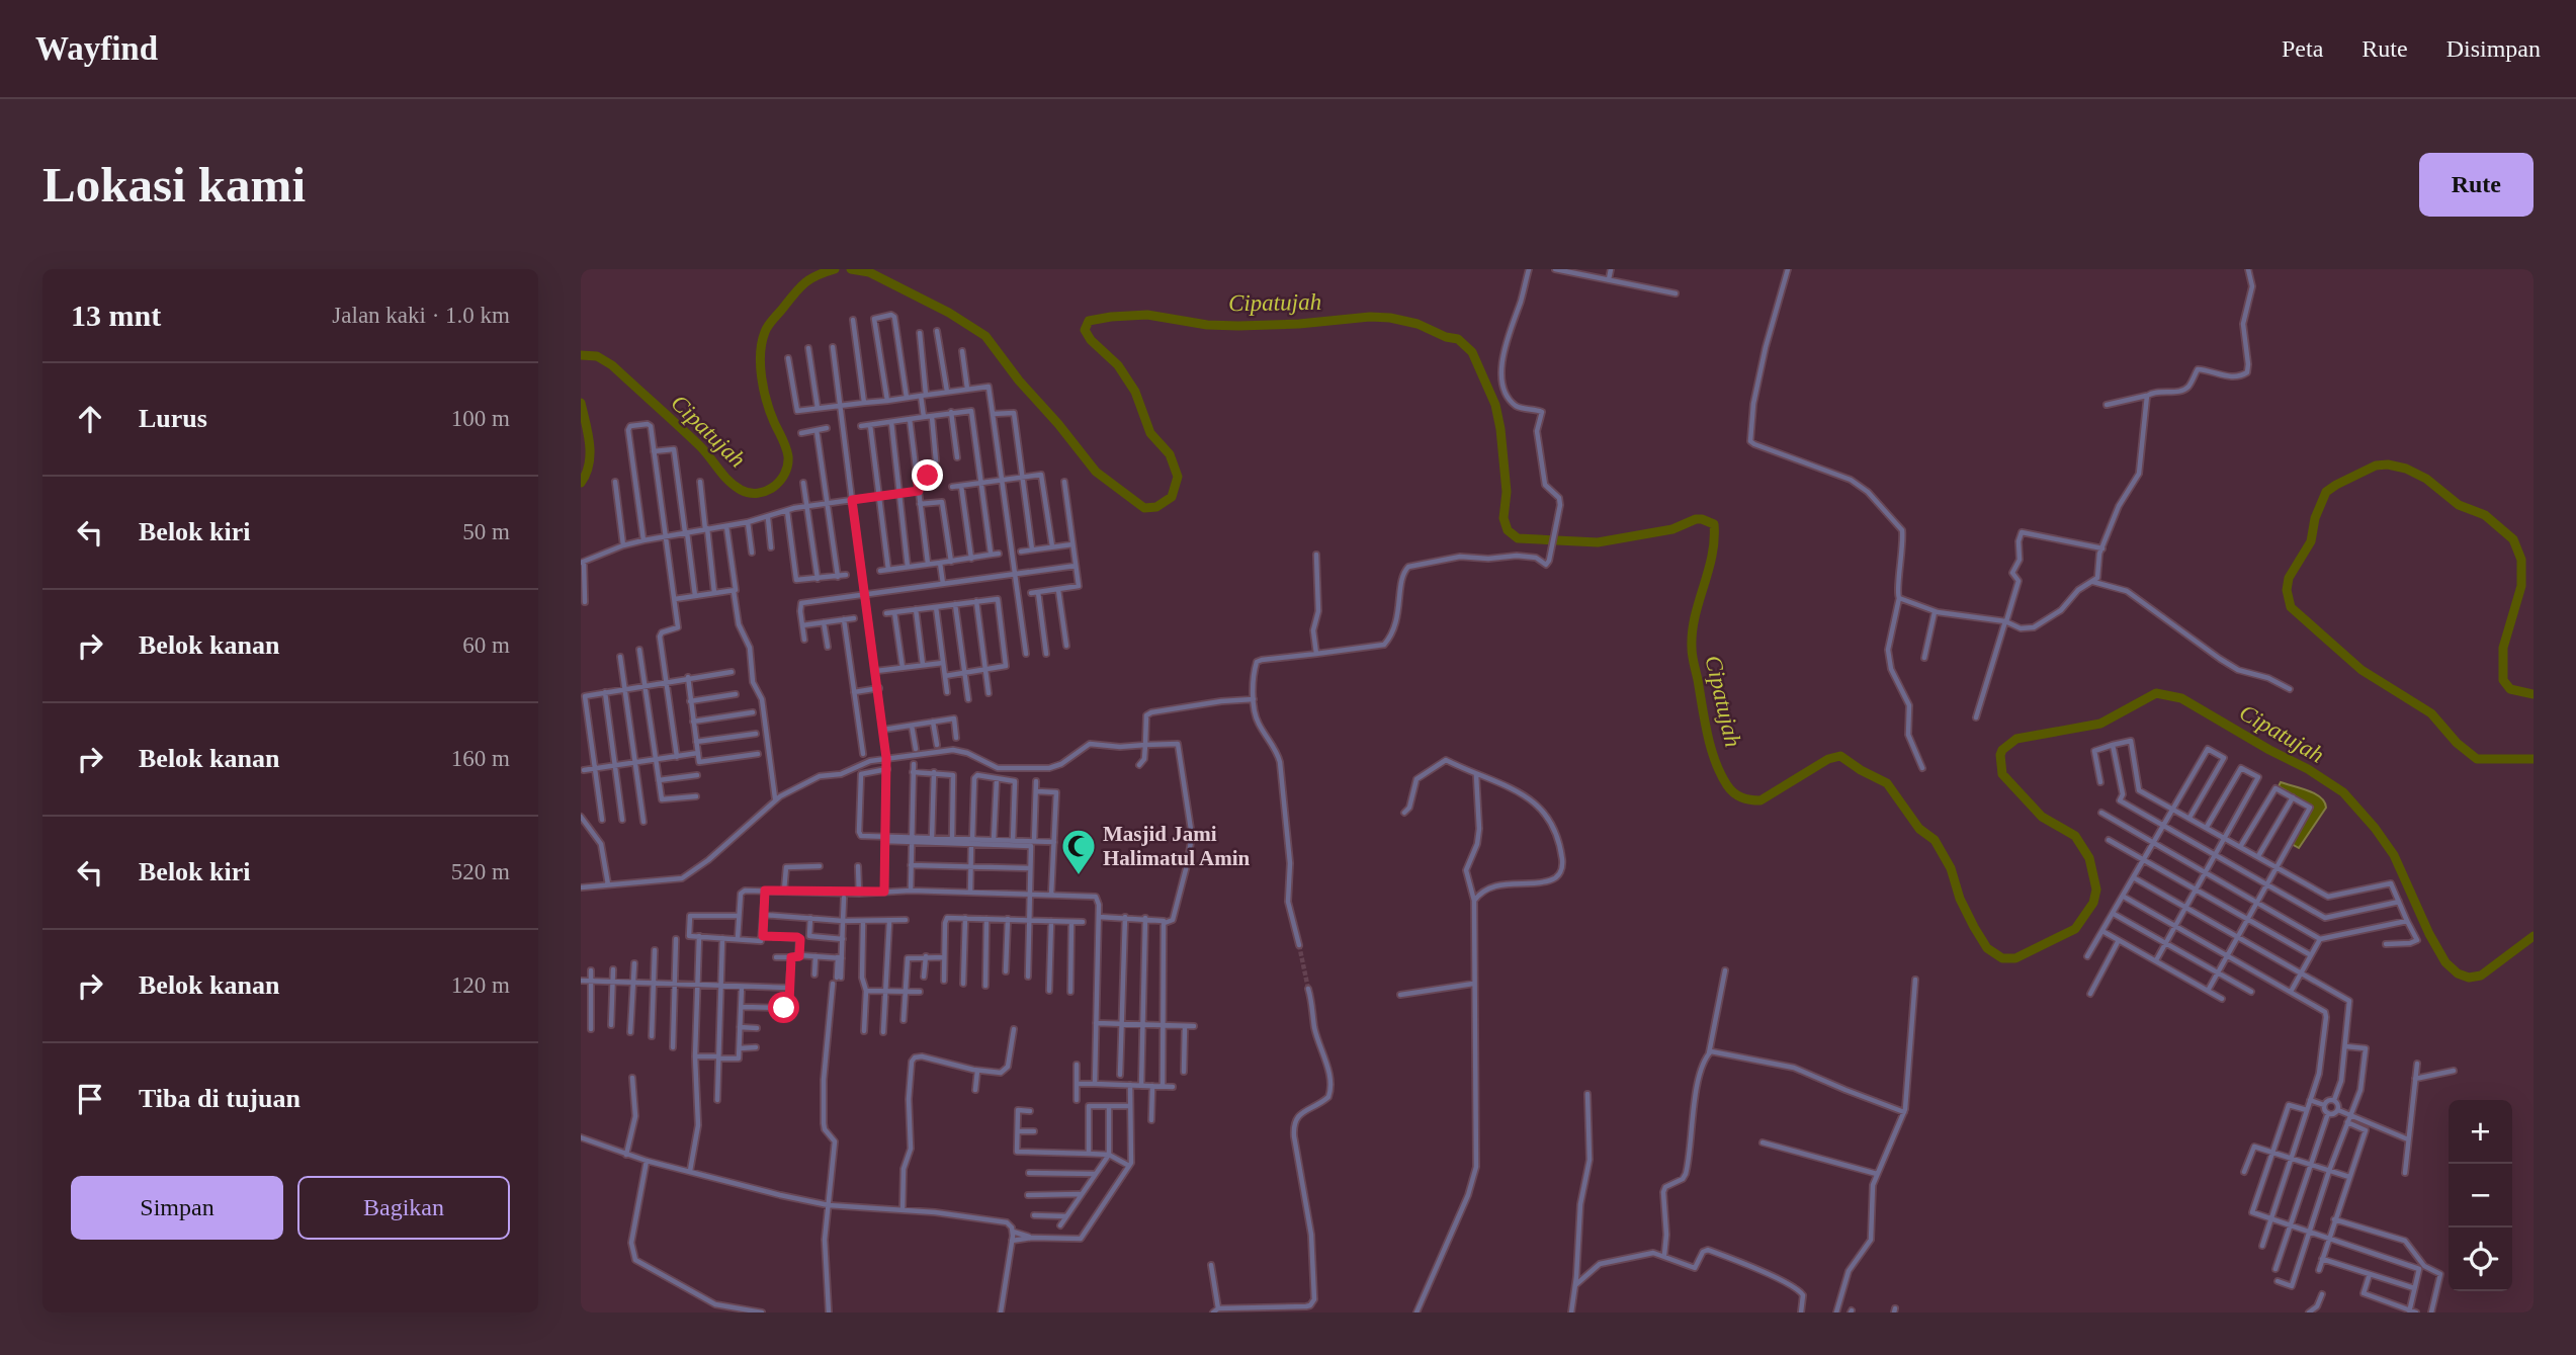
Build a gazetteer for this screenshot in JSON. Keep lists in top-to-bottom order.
{
  "water": ["Cipatujah"],
  "places": {
    "mosque": ["Masjid Jami Halimatul Amin"]
  },
  "page": {
    "header": "Wayfind",
    "nav": ["Peta", "Rute", "Disimpan"],
    "buttons": [
      "Rute",
      ["Simpan", "Bagikan"]
    ],
    "title": "Lokasi kami",
    "heading": ["13 mnt", "Jalan kaki · 1.0 km"],
    "list": [
      ["Lurus", "100 m"],
      ["Belok kiri", "50 m"],
      ["Belok kanan", "60 m"],
      ["Belok kanan", "160 m"],
      ["Belok kiri", "520 m"],
      ["Belok kanan", "120 m"],
      "Tiba di tujuan"
    ],
    "map_buttons": ["+", "−"]
  }
}
